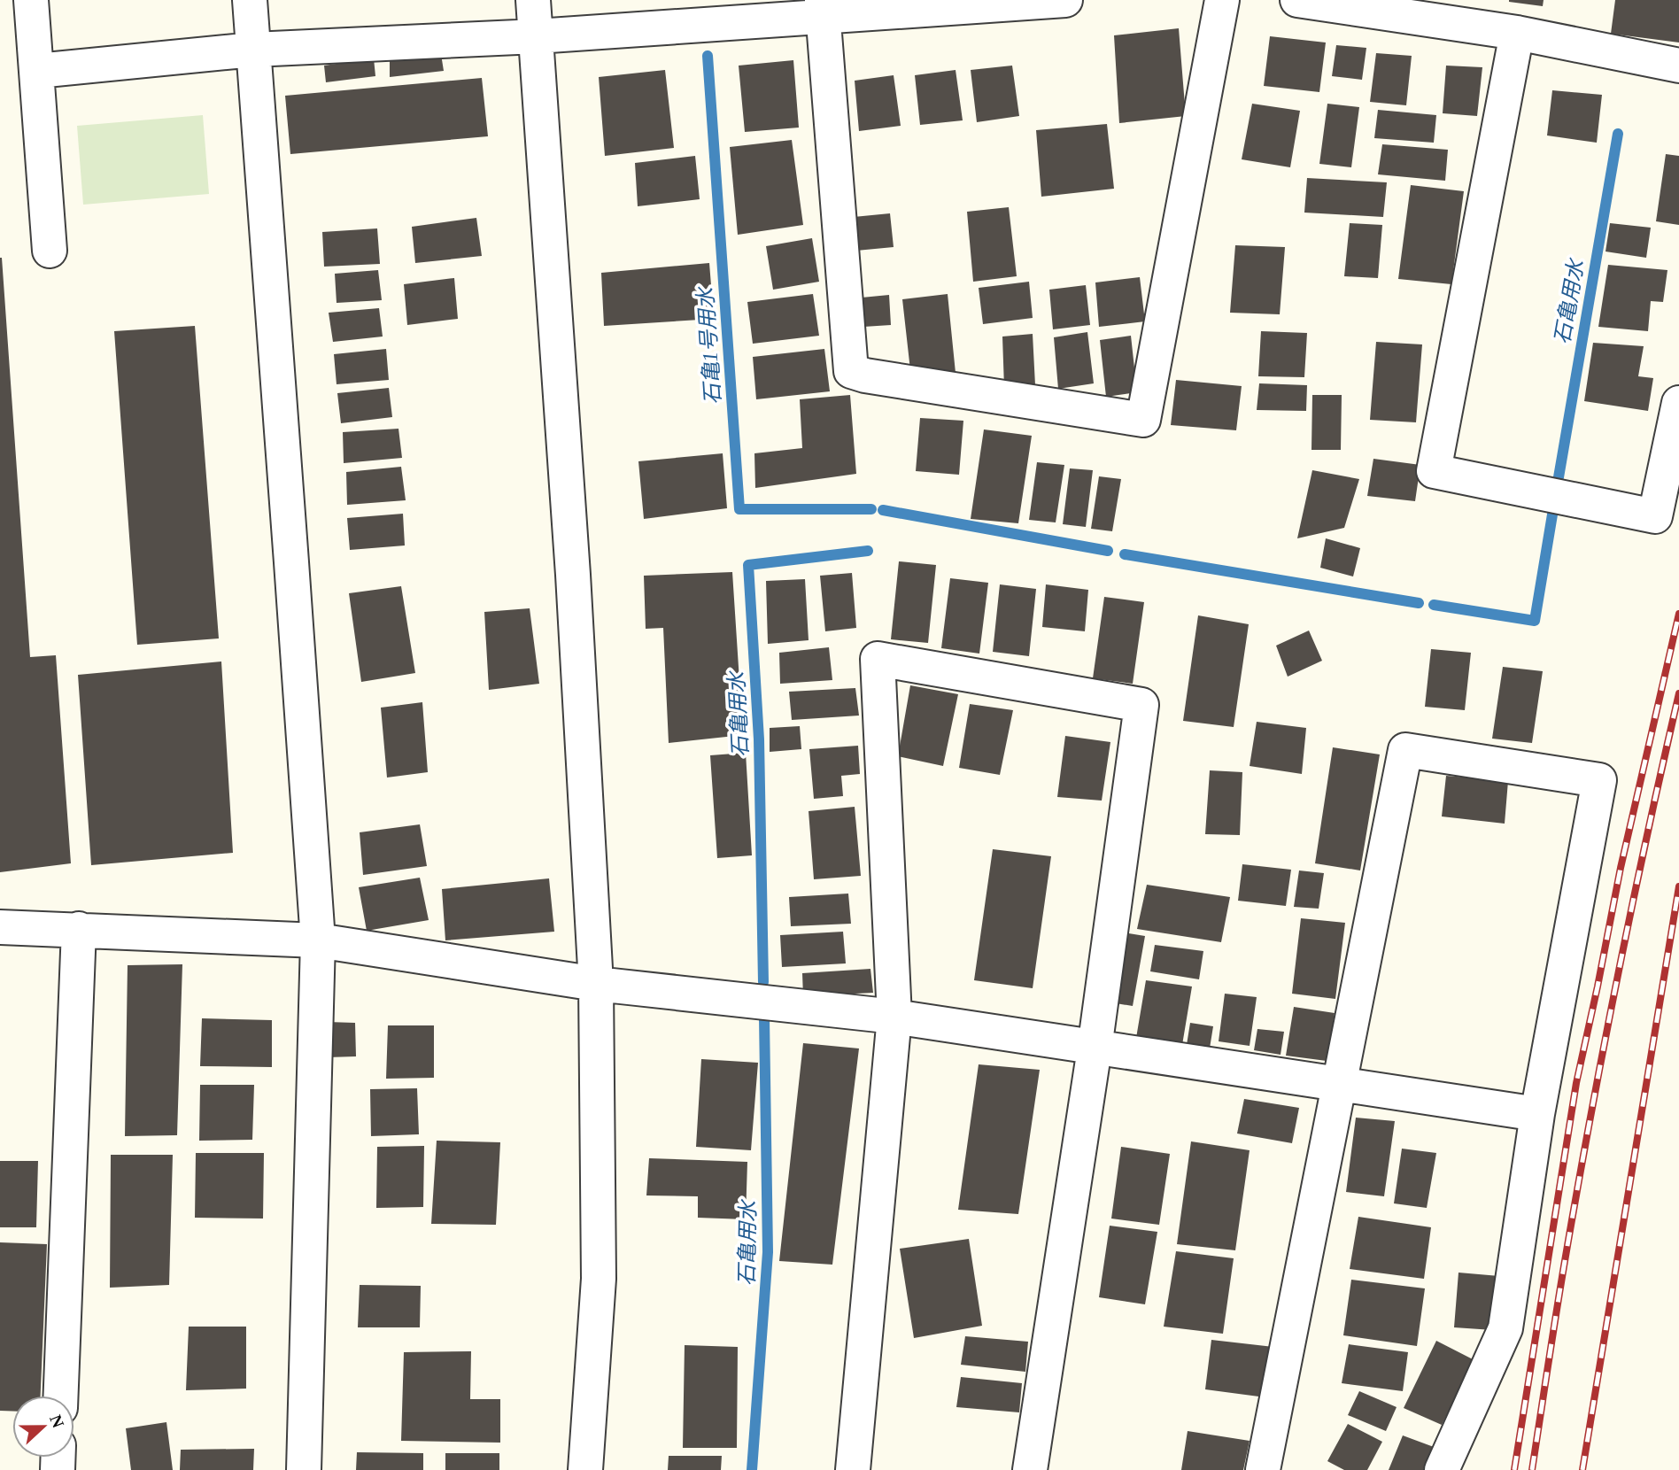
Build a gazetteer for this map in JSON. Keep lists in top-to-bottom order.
{
  "water": ["石亀用水", "石亀1号用水"],
  "north": "right"
}
